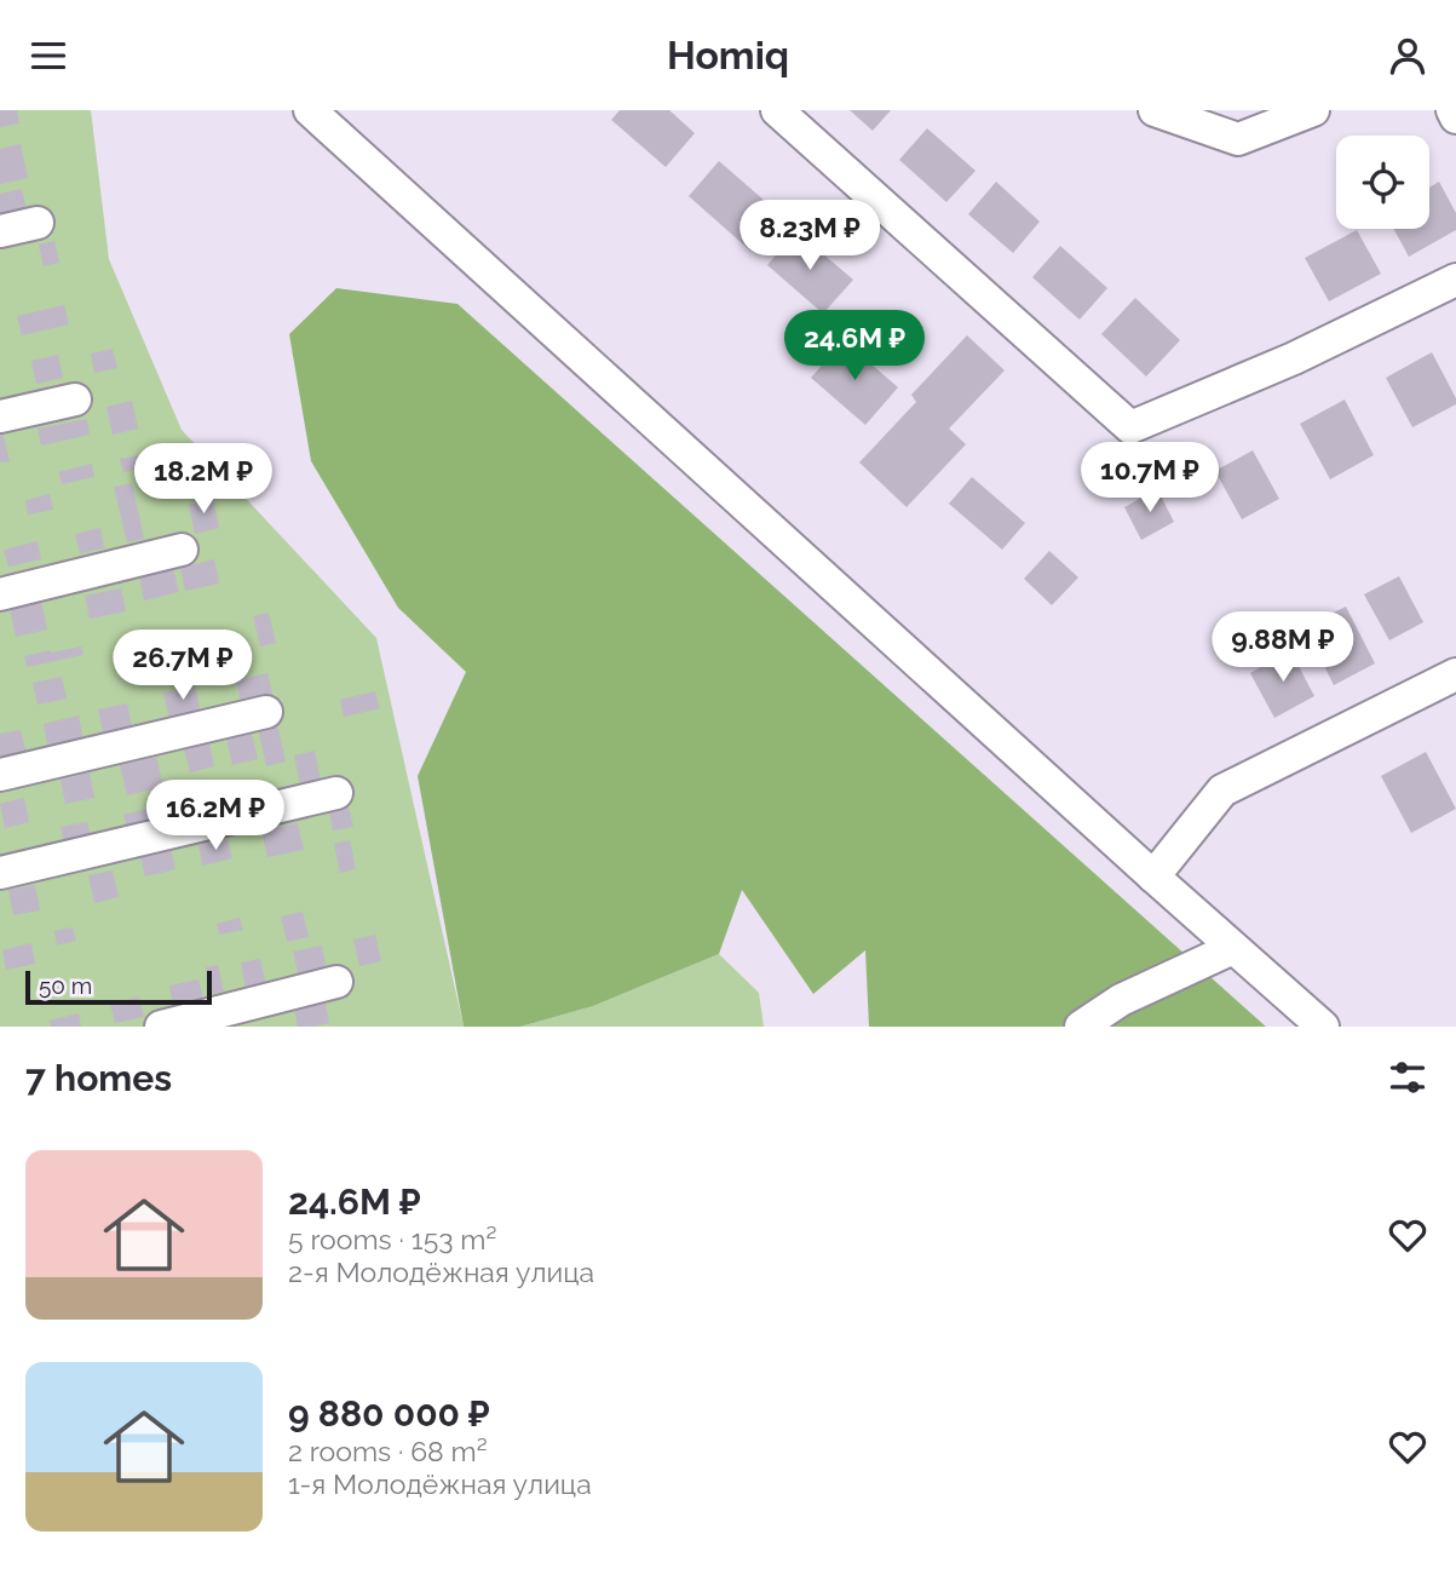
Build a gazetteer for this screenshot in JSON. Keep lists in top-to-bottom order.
{
  "scale_bar": "50 m",
  "page": {
    "header": "Homiq",
    "price": [
      "8.23M ₽",
      "24.6M ₽",
      "10.7M ₽",
      "18.2M ₽",
      "9.88M ₽",
      "26.7M ₽",
      "16.2M ₽"
    ],
    "scale": "50 m",
    "heading": "7 homes",
    "list": [
      {
        "name": "24.6M ₽",
        "note": "5 rooms · 153 m² · 2-я Молодёжная улица"
      },
      {
        "name": "9 880 000 ₽",
        "note": "2 rooms · 68 m² · 1-я Молодёжная улица"
      }
    ]
  }
}
